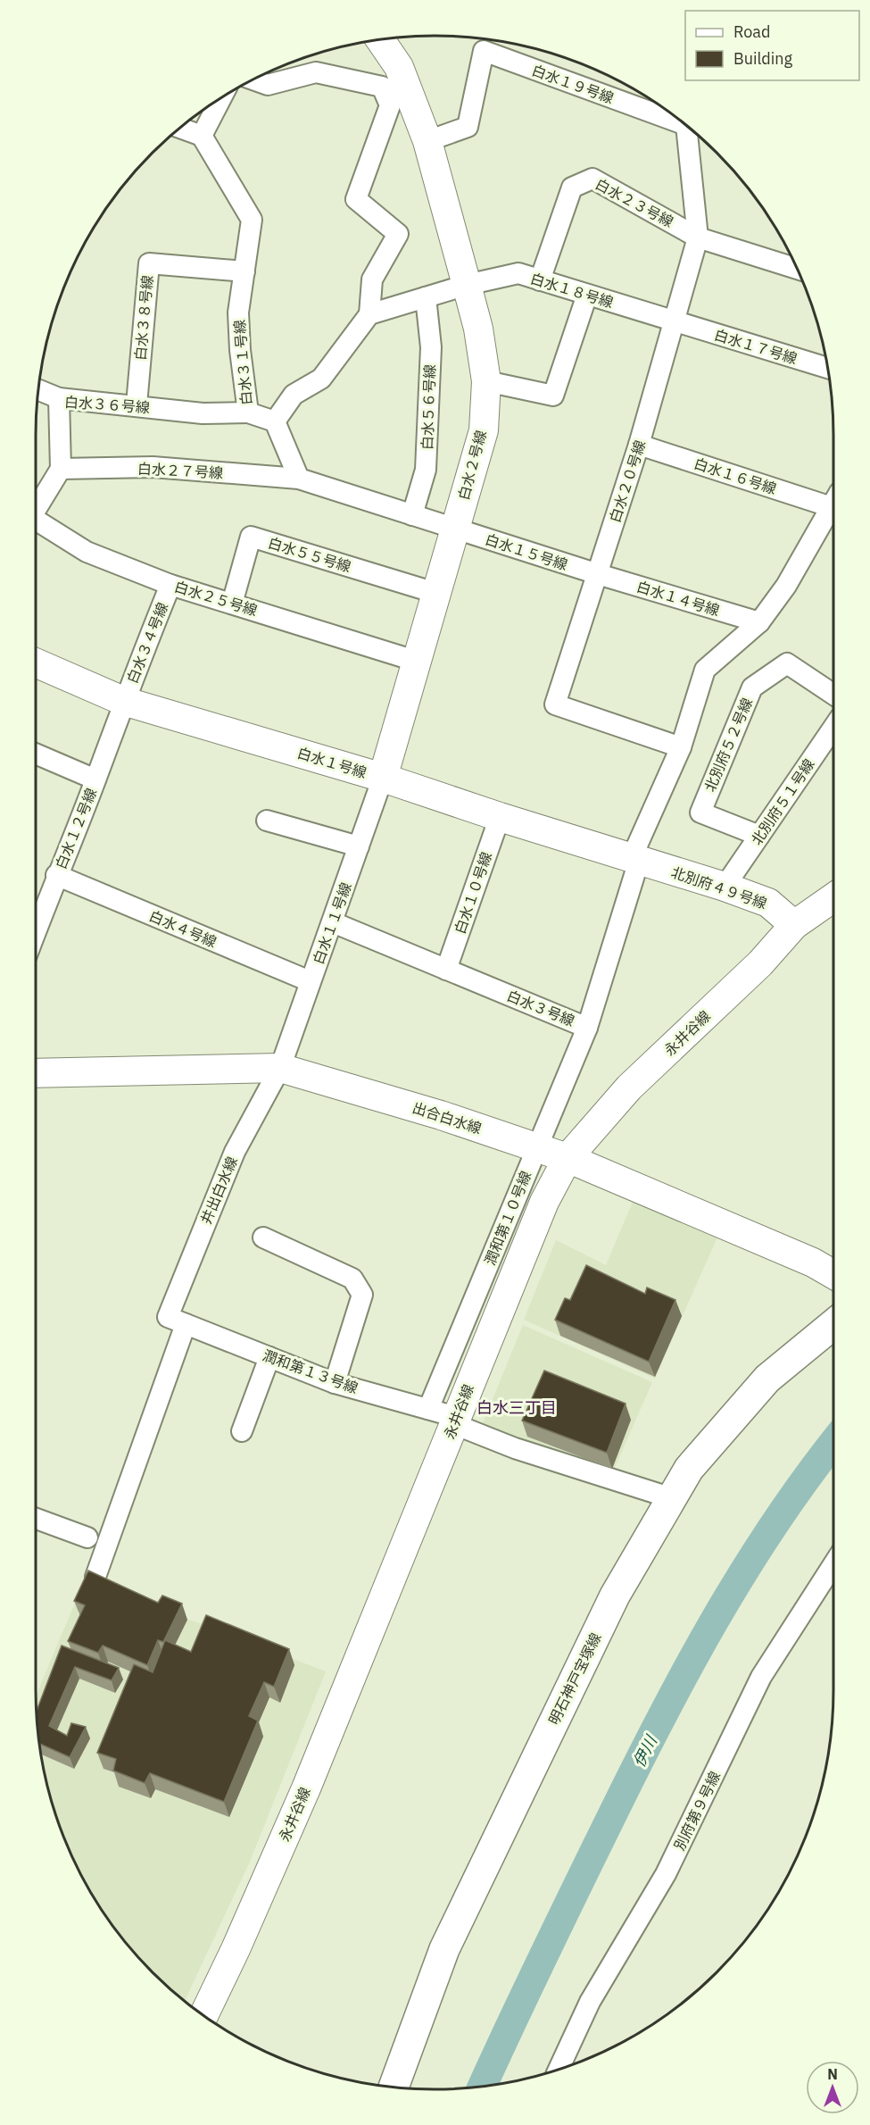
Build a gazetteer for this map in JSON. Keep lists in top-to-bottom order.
{
  "streets": {
    "main road": ["明石神戸宝塚線"],
    "street": [
      "白水１９号線",
      "白水２３号線",
      "白水１８号線",
      "白水３８号線",
      "白水１７号線",
      "白水３１号線",
      "白水３６号線",
      "白水５６号線",
      "白水２号線",
      "白水２７号線",
      "白水１６号線",
      "白水２０号線",
      "白水１５号線",
      "白水５５号線",
      "白水２５号線",
      "白水１４号線",
      "白水３４号線",
      "北別府５２号線",
      "白水１号線",
      "北別府５１号線",
      "白水１２号線",
      "北別府４９号線",
      "白水１０号線",
      "白水１１号線",
      "白水４号線",
      "白水３号線",
      "永井谷線",
      "出合白水線",
      "井出白水線",
      "潤和第１０号線",
      "潤和第１３号線",
      "別府第９号線"
    ]
  },
  "crossings": [
    ["白水１９号線", "白水２号線"],
    ["白水２３号線", "白水１８号線"],
    ["白水２３号線", "白水２０号線"],
    ["白水１８号線", "白水１７号線"],
    ["白水１８号線", "白水５６号線"],
    ["白水１８号線", "白水２号線"],
    ["白水１８号線", "白水２０号線"],
    ["白水３８号線", "白水３１号線"],
    ["白水３８号線", "白水３６号線"],
    ["白水１７号線", "白水２０号線"],
    ["白水３１号線", "白水３６号線"],
    ["白水３６号線", "白水２７号線"],
    ["白水２号線", "白水１５号線"],
    ["白水２号線", "白水５５号線"],
    ["白水２号線", "白水２５号線"],
    ["白水２号線", "白水１号線"],
    ["白水２号線", "白水１１号線"],
    ["白水１６号線", "白水２０号線"],
    ["白水２０号線", "白水１５号線"],
    ["白水２０号線", "白水１４号線"],
    ["白水１５号線", "白水１４号線"],
    ["白水５５号線", "白水２５号線"],
    ["白水２５号線", "白水３４号線"],
    ["白水３４号線", "白水１号線"],
    ["白水３４号線", "白水１２号線"],
    ["北別府５２号線", "北別府５１号線"],
    ["白水１号線", "白水１２号線"],
    ["白水１号線", "北別府４９号線"],
    ["白水１号線", "白水１０号線"],
    ["白水１号線", "白水１１号線"],
    ["白水１号線", "白水３号線"],
    ["北別府５１号線", "北別府４９号線"],
    ["白水１２号線", "白水４号線"],
    ["北別府４９号線", "白水３号線"],
    ["北別府４９号線", "永井谷線"],
    ["白水１０号線", "白水３号線"],
    ["白水１１号線", "白水４号線"],
    ["白水１１号線", "白水３号線"],
    ["白水１１号線", "出合白水線"],
    ["白水１１号線", "井出白水線"],
    ["白水３号線", "潤和第１０号線"],
    ["永井谷線", "出合白水線"],
    ["永井谷線", "潤和第１０号線"],
    ["永井谷線", "潤和第１３号線"],
    ["出合白水線", "井出白水線"],
    ["出合白水線", "潤和第１０号線"],
    ["井出白水線", "潤和第１３号線"],
    ["潤和第１０号線", "潤和第１３号線"],
    ["潤和第１３号線", "明石神戸宝塚線"]
  ],
  "districts": ["白水三丁目"],
  "water": ["伊川"],
  "legend": ["Road", "Building"],
  "north": "top"
}
